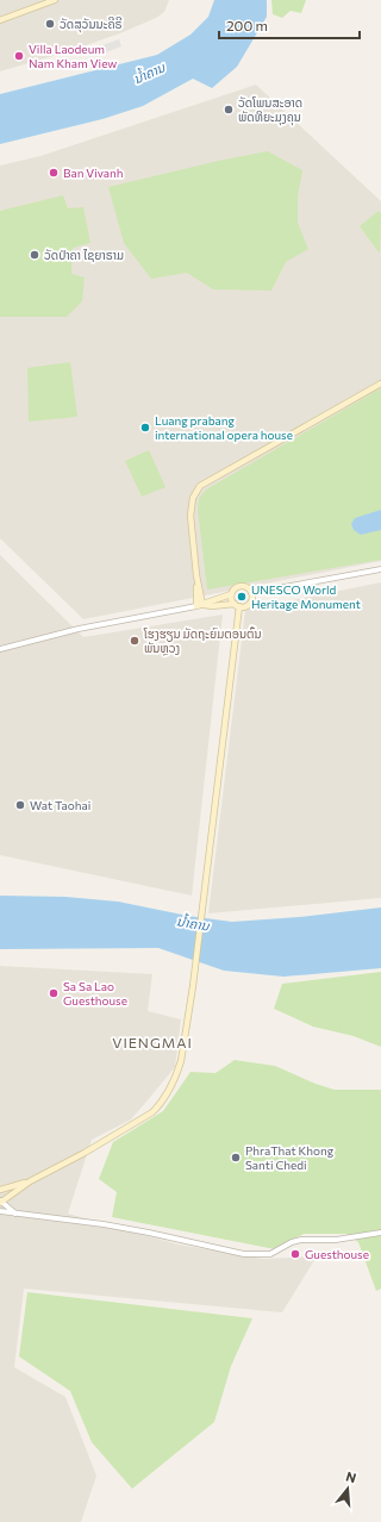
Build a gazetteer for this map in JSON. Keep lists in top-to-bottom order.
{
  "districts": ["VIENGMAI"],
  "water": ["ນ້ຳຄານ"],
  "places": [
    "ວັດສຸວັນນະຄີຣີ",
    "Villa Laodeum Nam Kham View",
    "ວັດໂພນສະອາດ ພັດທິຍະມຸງຄຸນ",
    "Ban Vivanh",
    "ວັດປ່າຄາ ໄຊຍາຣາມ",
    "Luang prabang international opera house",
    "UNESCO World Heritage Monument",
    "ໂຮງຮຽນ ມັດຖະຍົມຕອນຕົ້ນ ພັນຫຼວງ",
    "Wat Taohai",
    "Sa Sa Lao Guesthouse",
    "PhraThat Khong Santi Chedi",
    "Guesthouse"
  ],
  "scale_bar": "200 m",
  "north": "top"
}
